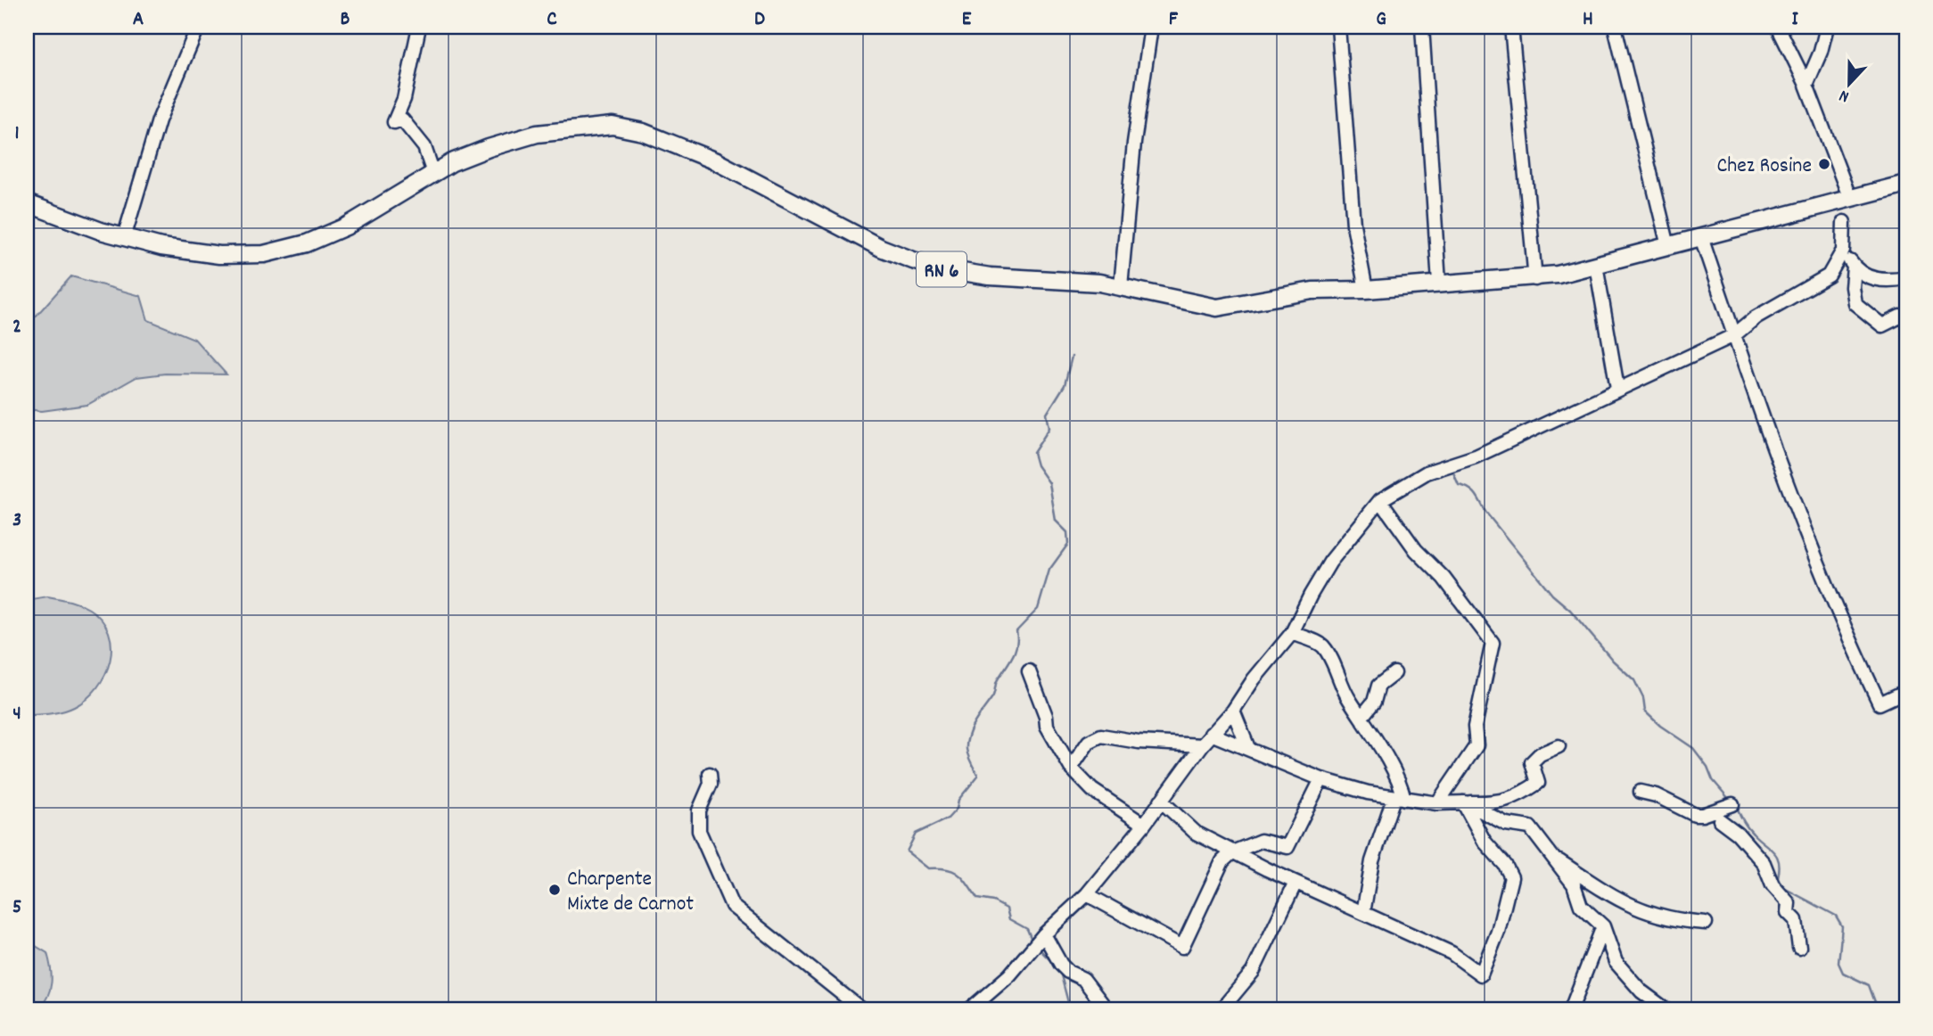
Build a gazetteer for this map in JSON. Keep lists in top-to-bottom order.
{
  "streets": {
    "main road": ["RN 6"]
  },
  "places": ["Chez Rosine", "Charpente Mixte de Carnot"],
  "north": "bottom",
  "grid": {
    "columns": [
      "A",
      "B",
      "C",
      "D",
      "E",
      "F",
      "G",
      "H",
      "I"
    ],
    "rows": [
      "1",
      "2",
      "3",
      "4",
      "5"
    ]
  }
}
